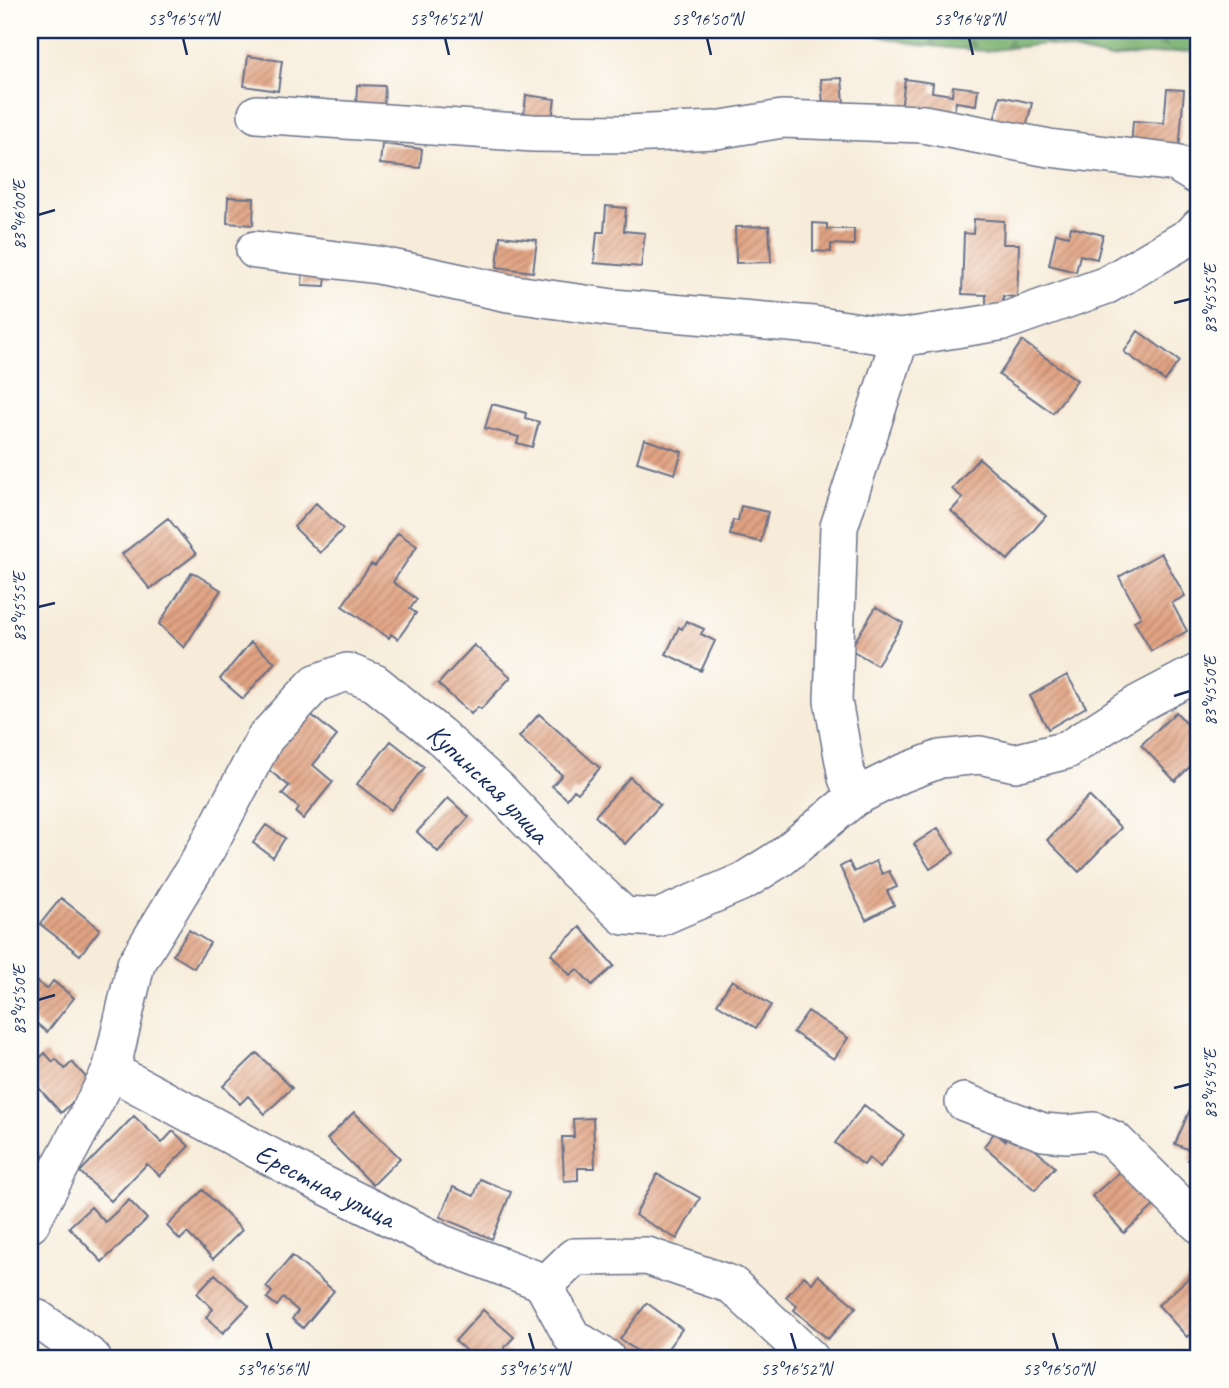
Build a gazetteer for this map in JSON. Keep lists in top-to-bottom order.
{
  "streets": {
    "street": ["Купинская улица", "Ерестная улица"]
  },
  "crossings": [
    ["Купинская улица", "Ерестная улица"]
  ],
  "coordinates": [
    "53°16'54\"N",
    "53°16'52\"N",
    "53°16'50\"N",
    "53°16'48\"N",
    "83°46'00\"E",
    "83°45'55\"E",
    "83°45'50\"E",
    "83°45'45\"E",
    "53°16'56\"N"
  ]
}
